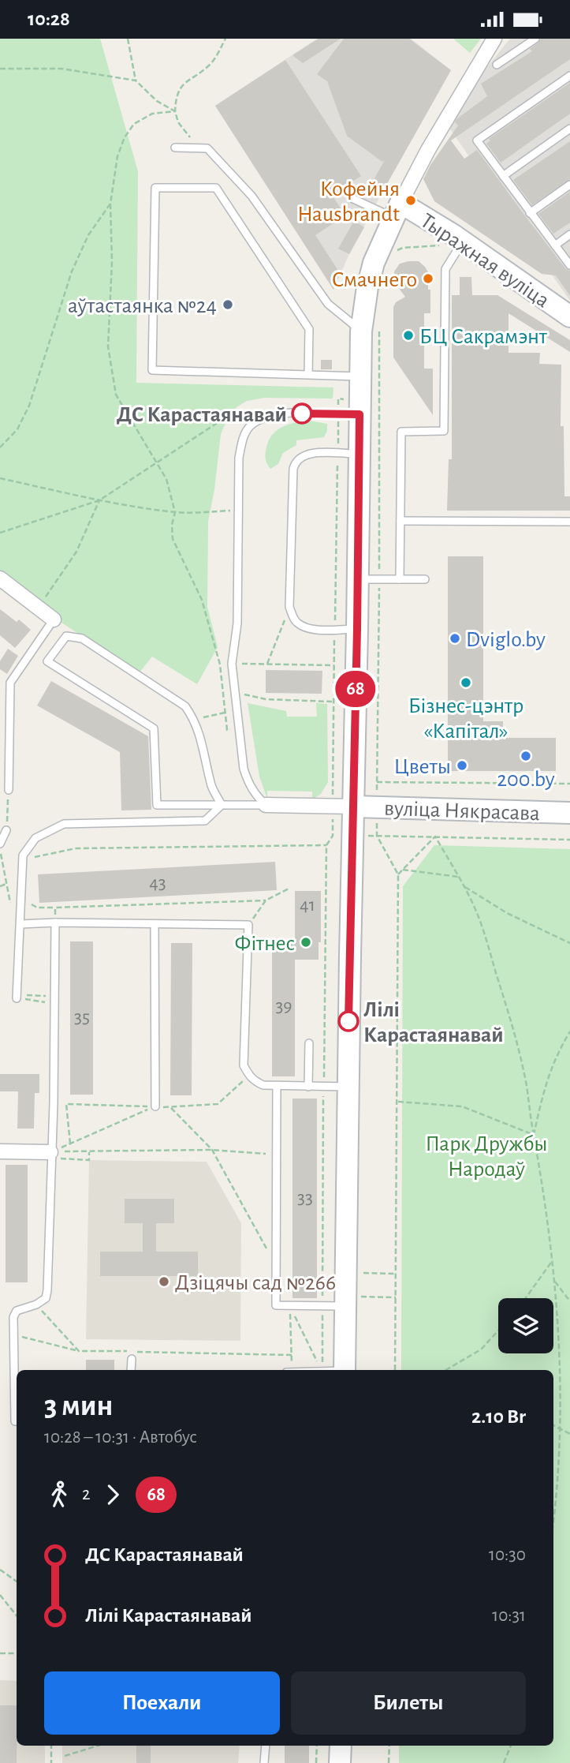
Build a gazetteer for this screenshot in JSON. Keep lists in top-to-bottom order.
{
  "streets": {
    "street": ["Тыражная вуліца", "вуліца Някрасава"]
  },
  "parks": ["Парк Дружбы Народаў"],
  "places": [
    "Кофейня Hausbrandt",
    "Смачнего",
    "аўтастаянка №24",
    "БЦ Сакрамэнт",
    "ДС Карастаянавай",
    "Dviglo.by",
    "Бізнес-цэнтр «Капітал»",
    "200.by",
    "Цветы",
    "Фітнес",
    "Лілі Карастаянавай",
    "Дзіцячы сад №266"
  ],
  "lines": ["bus line 68"],
  "house_numbers": [
    "43",
    "41",
    "39",
    "35",
    "33"
  ],
  "page": {
    "status": "10:28",
    "on_map": "68",
    "heading": ["3 мин", "10:28 – 10:31 · Автобус", "2.10 Br"],
    "legs": ["2", "68"],
    "list": [
      {
        "name": "ДС Карастаянавай",
        "value": "10:30"
      },
      {
        "name": "Лілі Карастаянавай",
        "value": "10:31"
      }
    ],
    "buttons": ["Поехали", "Билеты"]
  }
}
